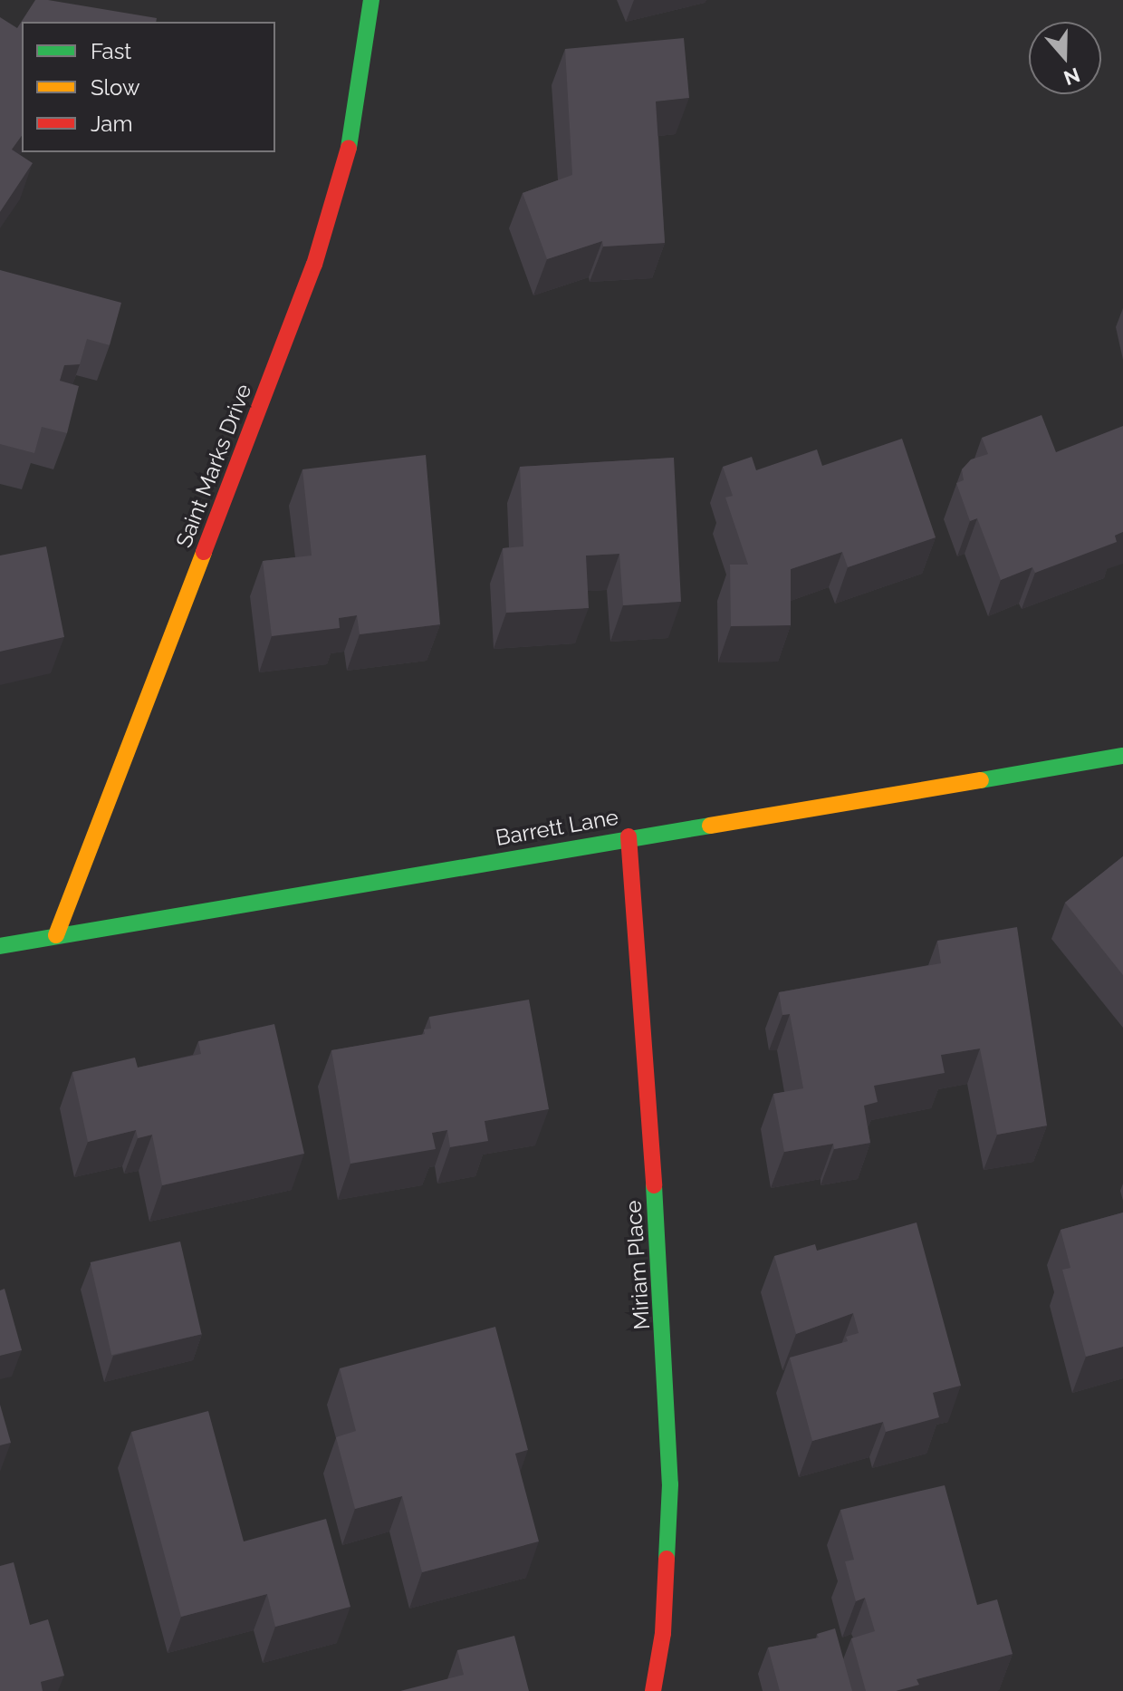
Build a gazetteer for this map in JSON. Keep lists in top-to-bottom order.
{
  "streets": {
    "street": ["Saint Marks Drive", "Barrett Lane", "Miriam Place"]
  },
  "crossings": [
    ["Saint Marks Drive", "Barrett Lane"],
    ["Barrett Lane", "Miriam Place"]
  ],
  "legend": ["Fast", "Slow", "Jam"],
  "north": "bottom"
}
